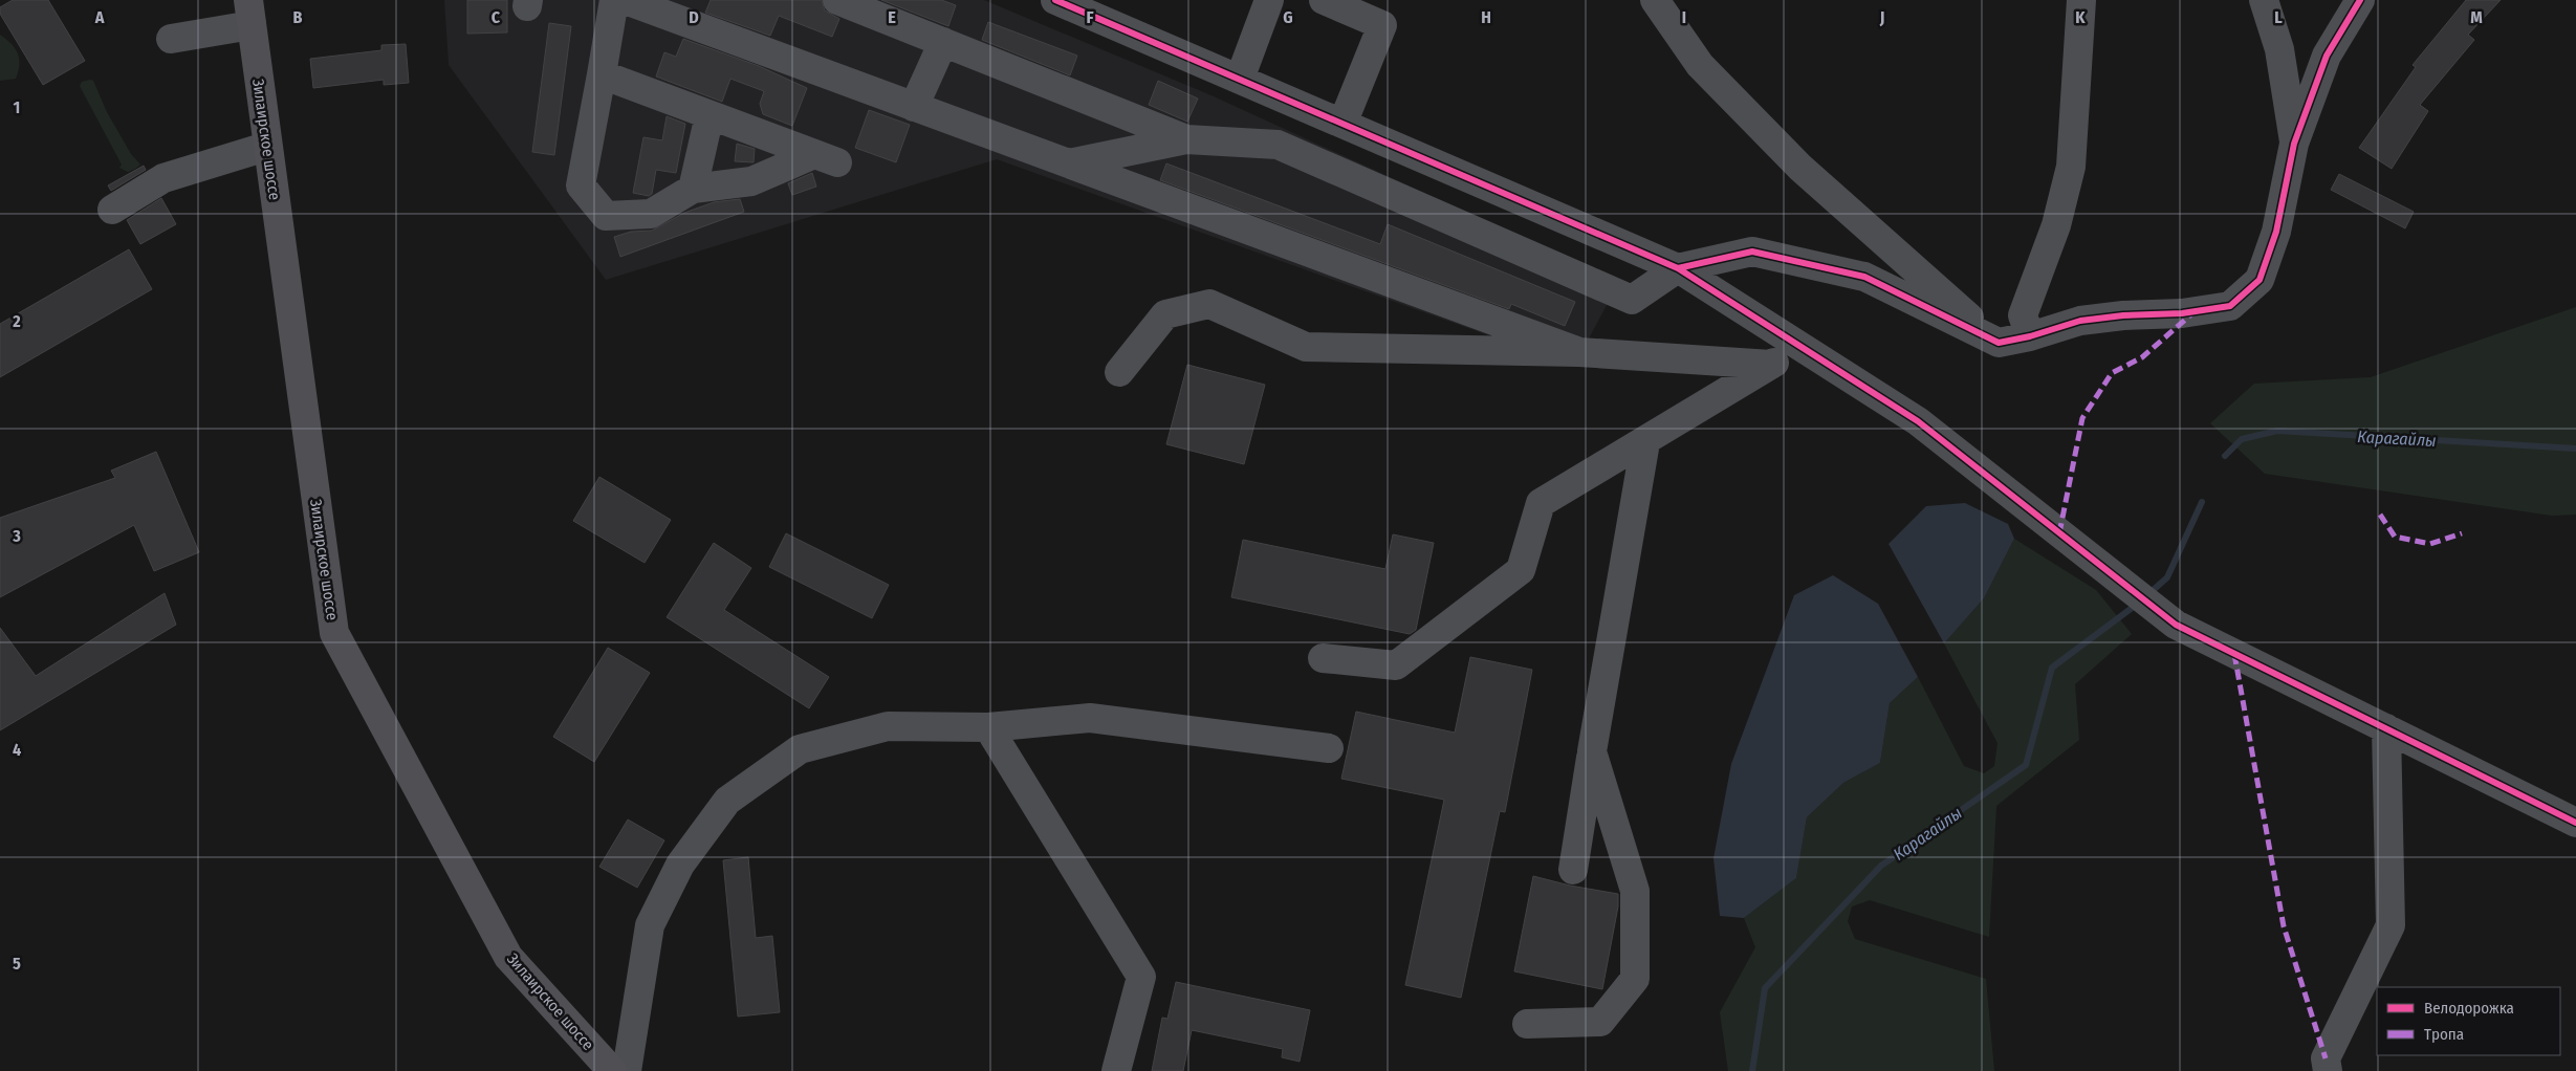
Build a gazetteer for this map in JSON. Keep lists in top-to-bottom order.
{
  "streets": {
    "main road": ["Зилаирское шоссе"]
  },
  "water": ["Карагайлы"],
  "legend": ["Велодорожка", "Тропа"],
  "grid": {
    "columns": [
      "A",
      "B",
      "C",
      "D",
      "E",
      "F",
      "G",
      "H",
      "I",
      "J",
      "K",
      "L",
      "M"
    ],
    "rows": [
      "1",
      "2",
      "3",
      "4",
      "5"
    ]
  }
}
